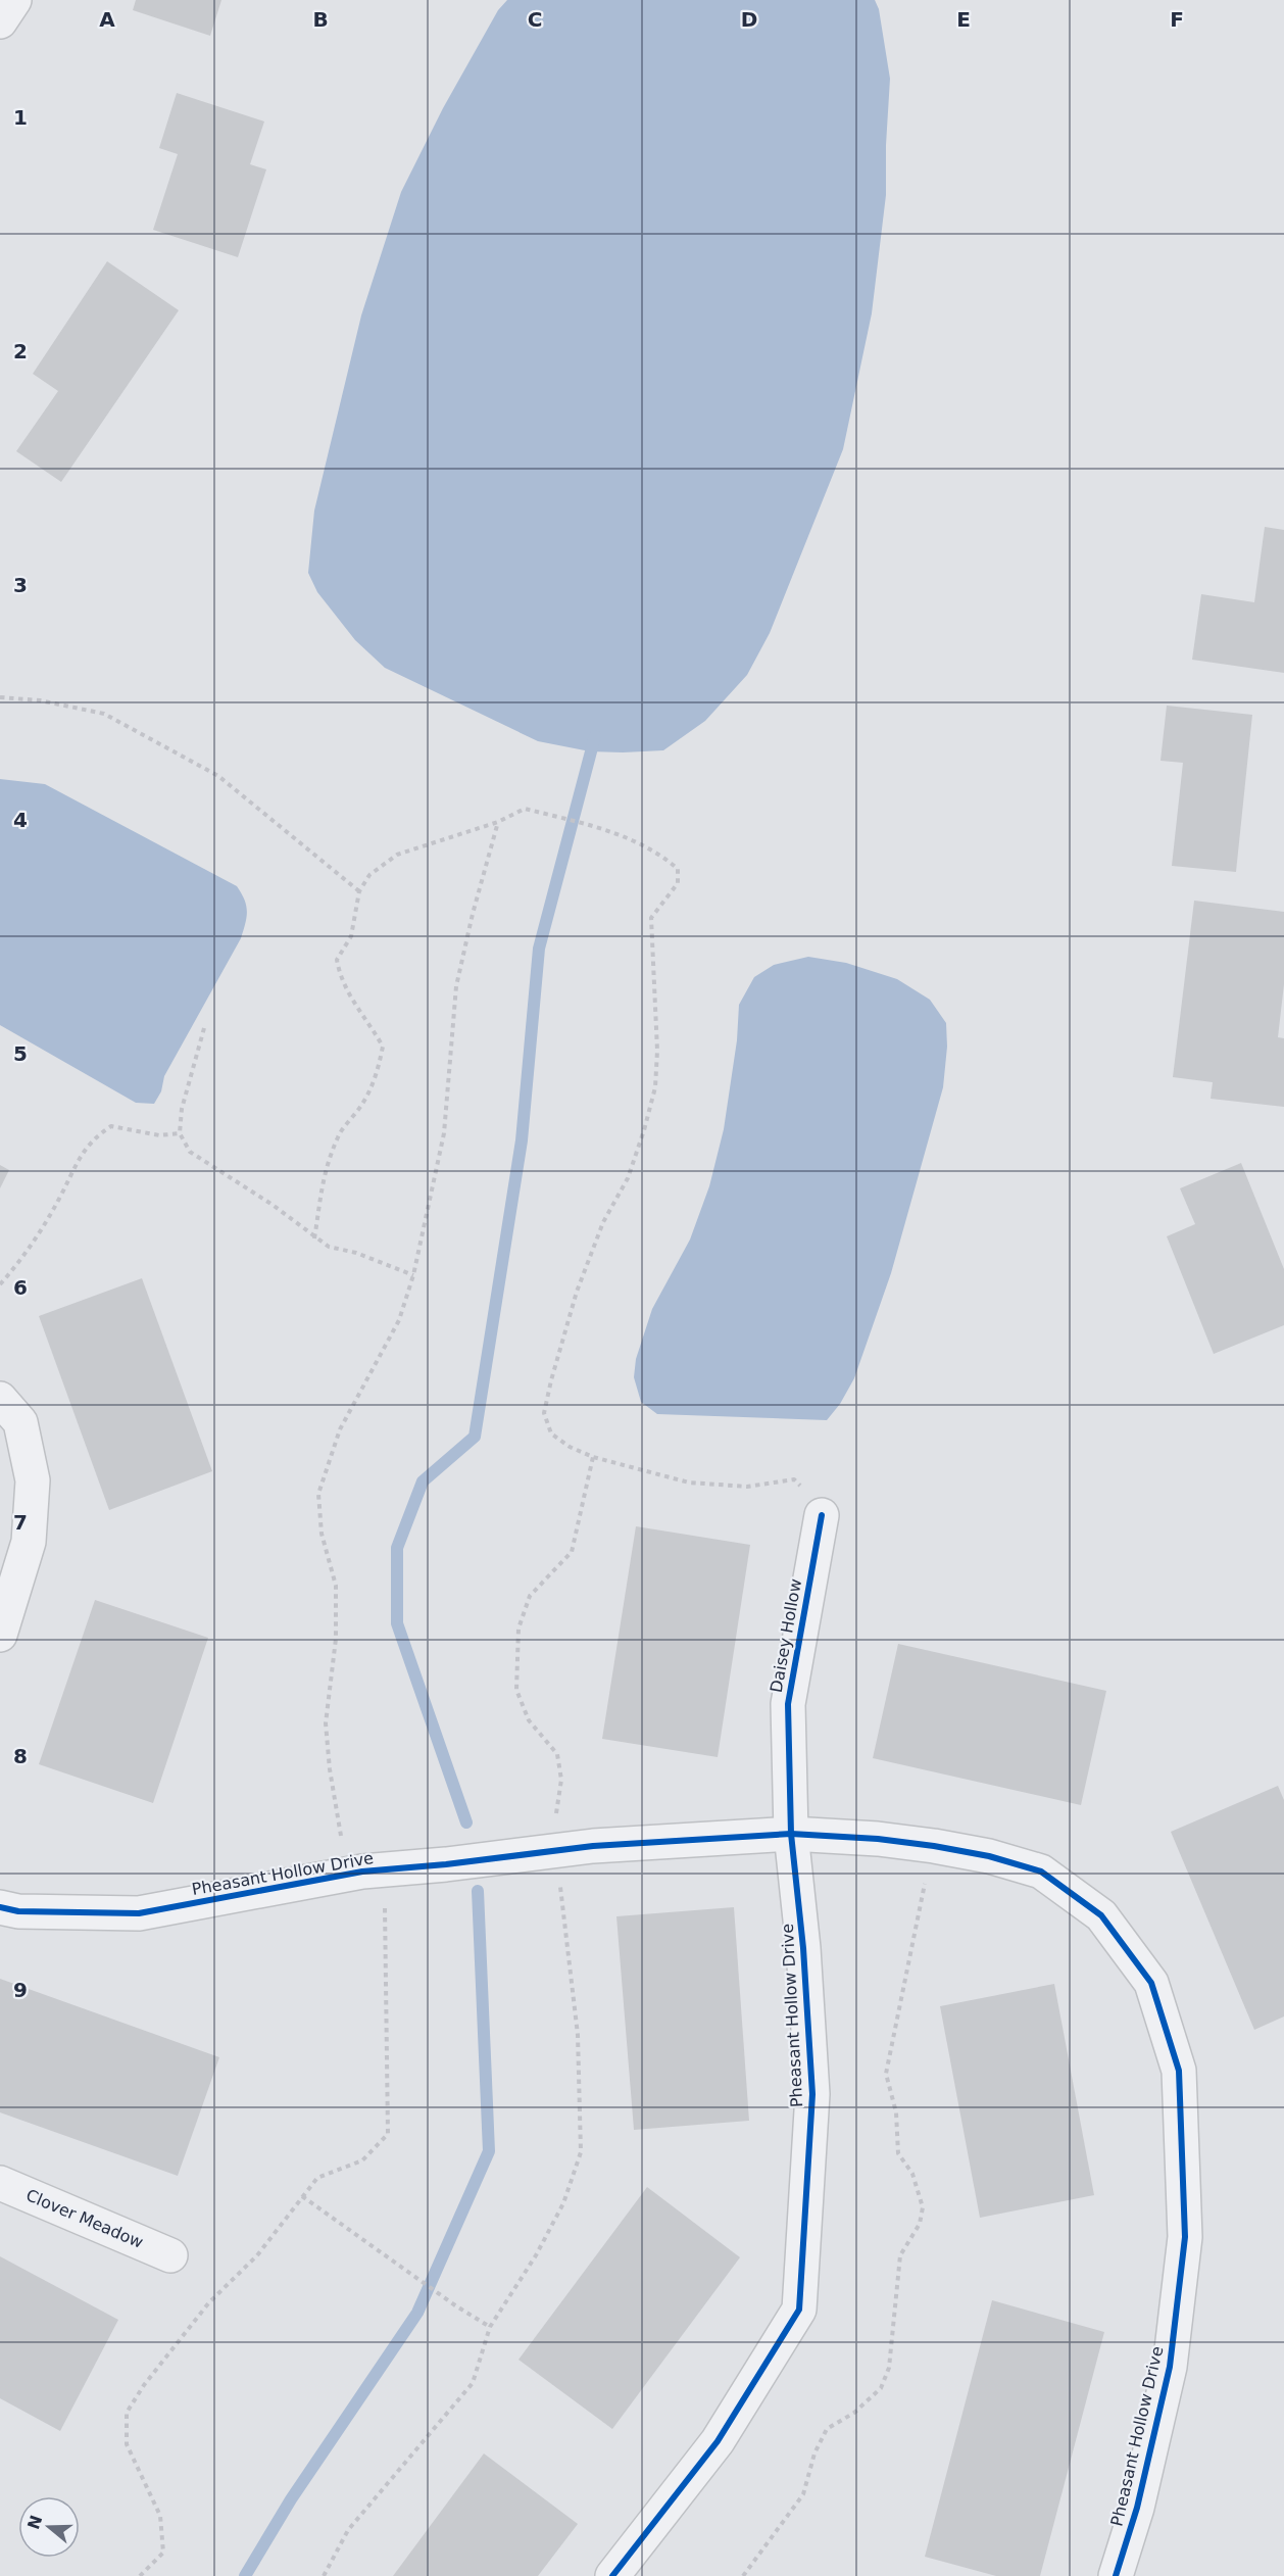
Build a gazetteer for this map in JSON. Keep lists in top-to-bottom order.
{
  "streets": {
    "street": ["Daisey Hollow", "Pheasant Hollow Drive", "Clover Meadow"]
  },
  "crossings": [
    ["Daisey Hollow", "Pheasant Hollow Drive"]
  ],
  "north": "left",
  "grid": {
    "columns": [
      "A",
      "B",
      "C",
      "D",
      "E",
      "F"
    ],
    "rows": [
      "1",
      "2",
      "3",
      "4",
      "5",
      "6",
      "7",
      "8",
      "9"
    ]
  }
}
